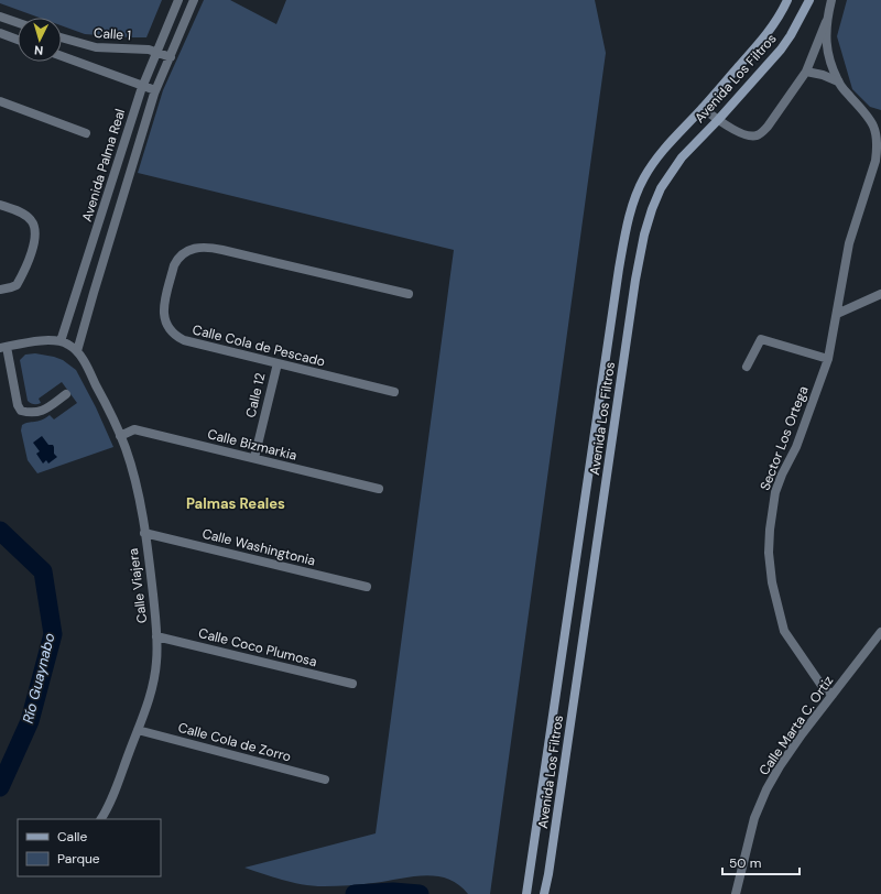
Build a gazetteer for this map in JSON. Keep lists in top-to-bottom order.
{
  "streets": {
    "main road": ["Avenida Los Filtros"],
    "street": [
      "Calle 1",
      "Avenida Palma Real",
      "Calle Cola de Pescado",
      "Calle 12",
      "Sector Los Ortega",
      "Calle Bizmarkia",
      "Calle Washingtonia",
      "Calle Viajera",
      "Calle Coco Plumosa",
      "Calle Marta C. Ortiz",
      "Calle Cola de Zorro"
    ]
  },
  "crossings": [
    ["Calle 1", "Avenida Palma Real"],
    ["Avenida Palma Real", "Calle Viajera"],
    ["Calle Cola de Pescado", "Calle 12"],
    ["Calle 12", "Calle Bizmarkia"],
    ["Sector Los Ortega", "Calle Marta C. Ortiz"],
    ["Calle Bizmarkia", "Calle Viajera"],
    ["Calle Washingtonia", "Calle Viajera"],
    ["Calle Viajera", "Calle Coco Plumosa"],
    ["Calle Viajera", "Calle Cola de Zorro"]
  ],
  "districts": ["Palmas Reales"],
  "water": ["Río Guaynabo"],
  "legend": ["Calle", "Parque"],
  "scale_bar": "50 m",
  "north": "bottom"
}
